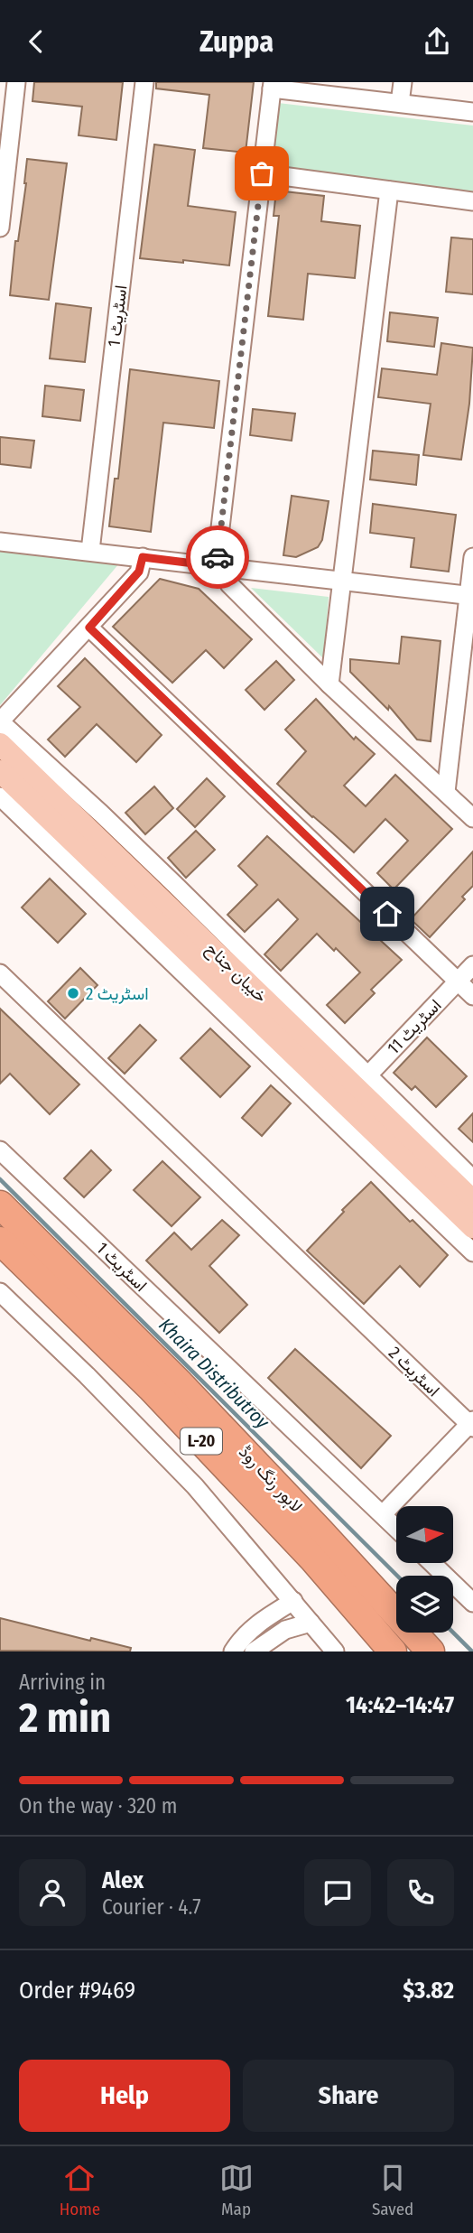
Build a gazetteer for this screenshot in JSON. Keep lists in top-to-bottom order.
{
  "streets": {
    "highway": ["L-20", "لاہور رنگ روڈ"],
    "main road": ["خیبان جناح"],
    "street": ["اسٹریٹ 1", "اسٹریٹ 11", "اسٹریٹ 2"]
  },
  "crossings": [
    ["خیبان جناح", "اسٹریٹ 11"]
  ],
  "water": ["Khaira Distributroy"],
  "places": ["اسٹریٹ 2"],
  "north": "right",
  "page": {
    "header": "Zuppa",
    "heading": ["2 min", "Arriving in", "14:42–14:47"],
    "panel": [
      "Alex",
      "Courier · 4.7",
      "Order #9469",
      "$3.82"
    ],
    "bar": "On the way · 320 m",
    "buttons": ["Help", "Share"],
    "tabs": ["Home", "Map", "Saved"]
  }
}
